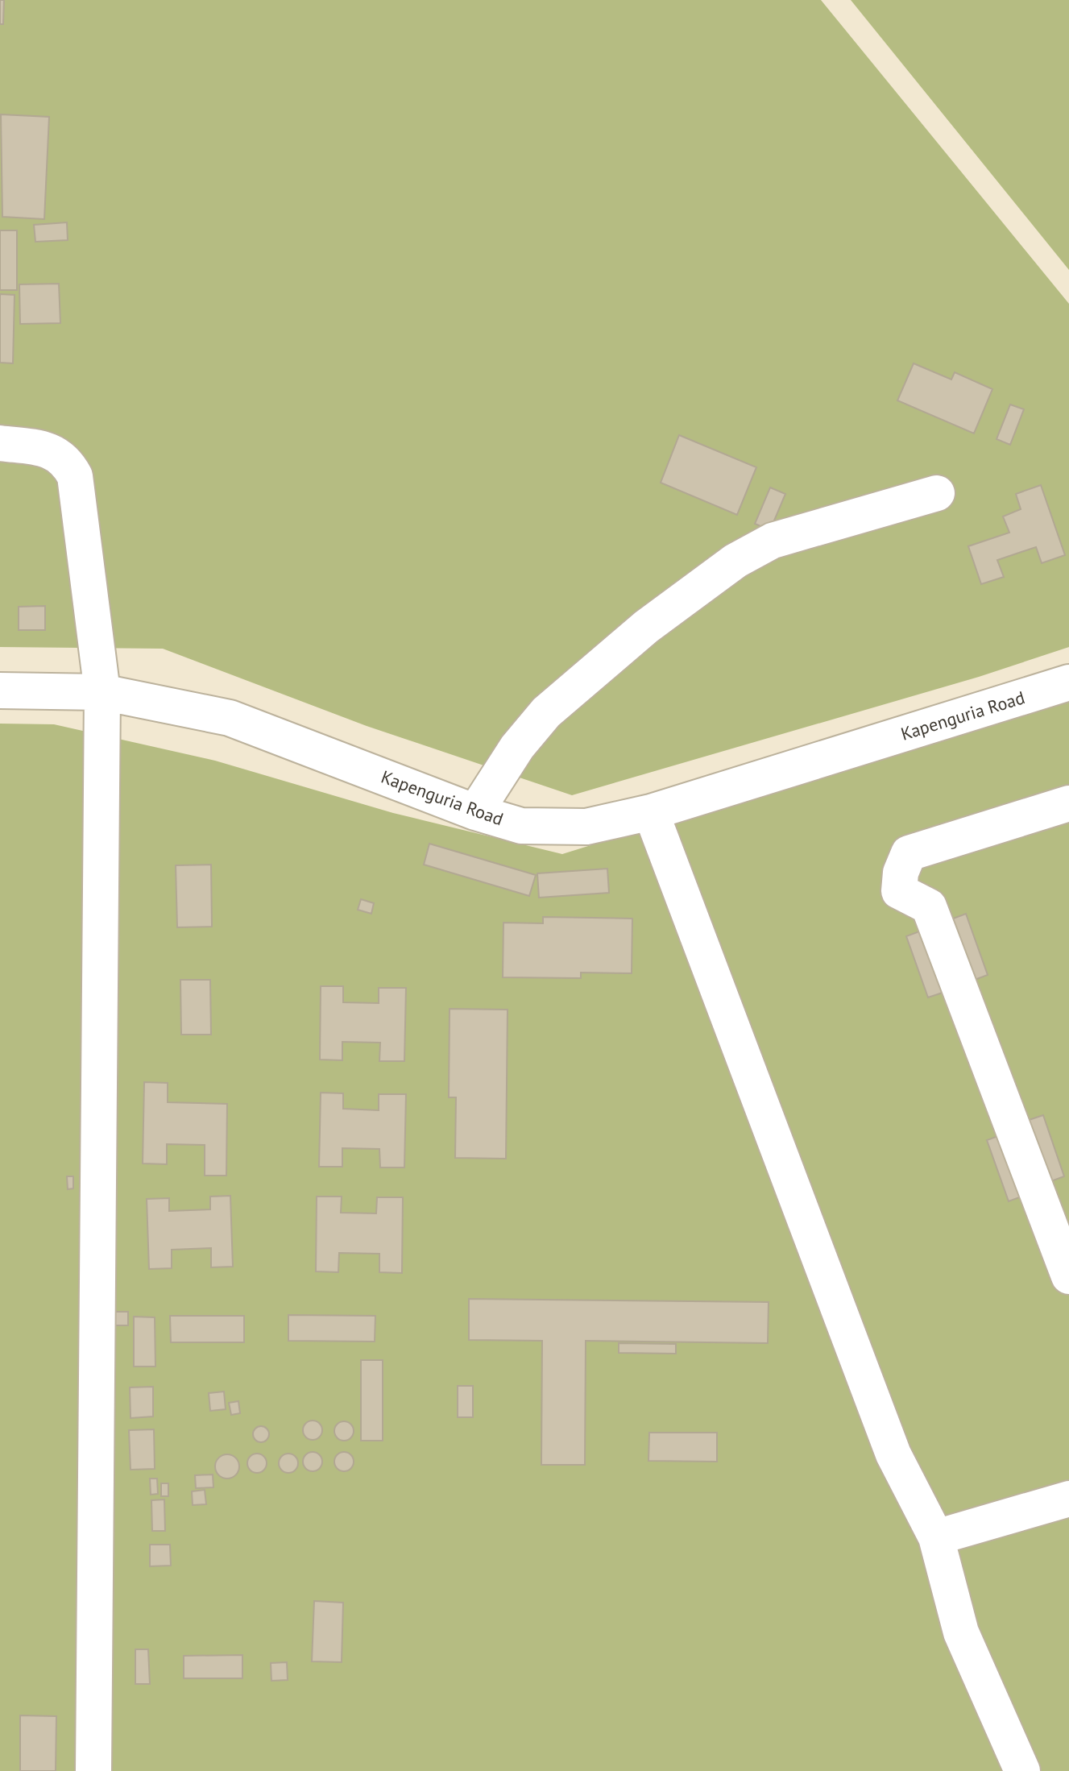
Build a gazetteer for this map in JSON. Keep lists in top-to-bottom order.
{
  "streets": {
    "street": ["Kapenguria Road"]
  }
}
